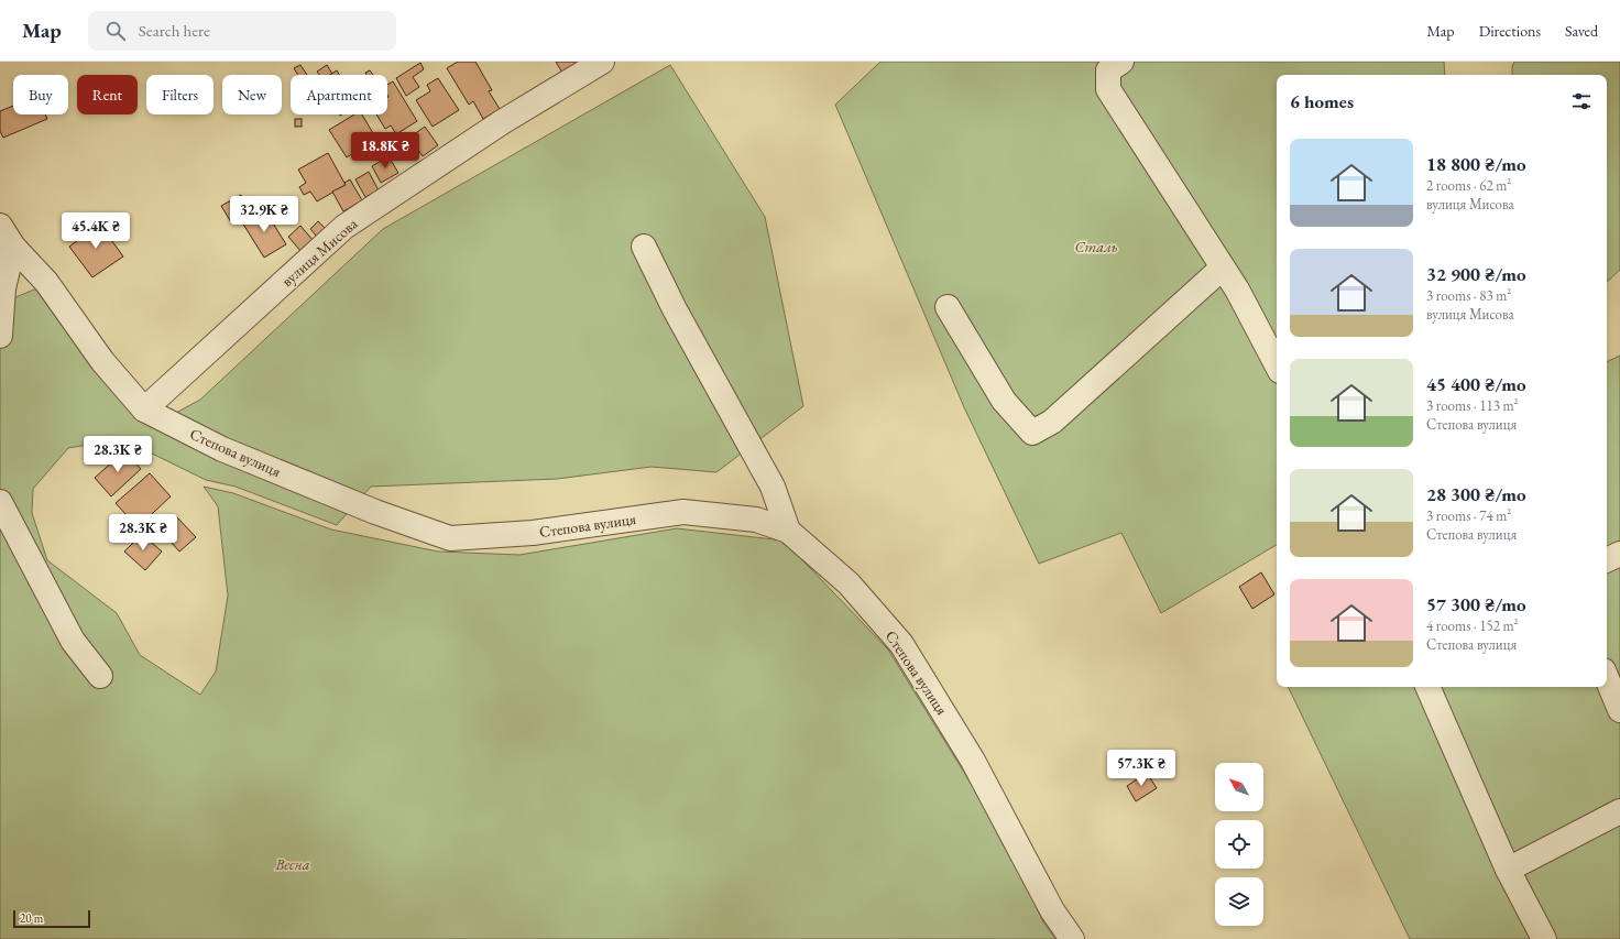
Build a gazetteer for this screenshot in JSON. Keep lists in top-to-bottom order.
{
  "streets": {
    "street": ["вулиця Мисова", "Степова вулиця"]
  },
  "crossings": [
    ["вулиця Мисова", "Степова вулиця"]
  ],
  "parks": ["Сталь", "Весна"],
  "scale_bar": "20 m",
  "north": "top left",
  "page": {
    "header": "Map",
    "search": "Search here",
    "nav": ["Map", "Directions", "Saved"],
    "chip": [
      "Buy",
      "Rent",
      "Filters",
      "New",
      "Apartment"
    ],
    "heading": "6 homes",
    "list": [
      {
        "name": "18 800 ₴/mo",
        "note": "2 rooms · 62 m² · вулиця Мисова"
      },
      {
        "name": "32 900 ₴/mo",
        "note": "3 rooms · 83 m² · вулиця Мисова"
      },
      {
        "name": "45 400 ₴/mo",
        "note": "3 rooms · 113 m² · Степова вулиця"
      },
      {
        "name": "28 300 ₴/mo",
        "note": "3 rooms · 74 m² · Степова вулиця"
      },
      {
        "name": "57 300 ₴/mo",
        "note": "4 rooms · 152 m² · Степова вулиця"
      }
    ],
    "price": [
      "18.8K ₴",
      "32.9K ₴",
      "45.4K ₴",
      "28.3K ₴",
      "28.3K ₴",
      "57.3K ₴"
    ],
    "scale": "20 m"
  }
}
